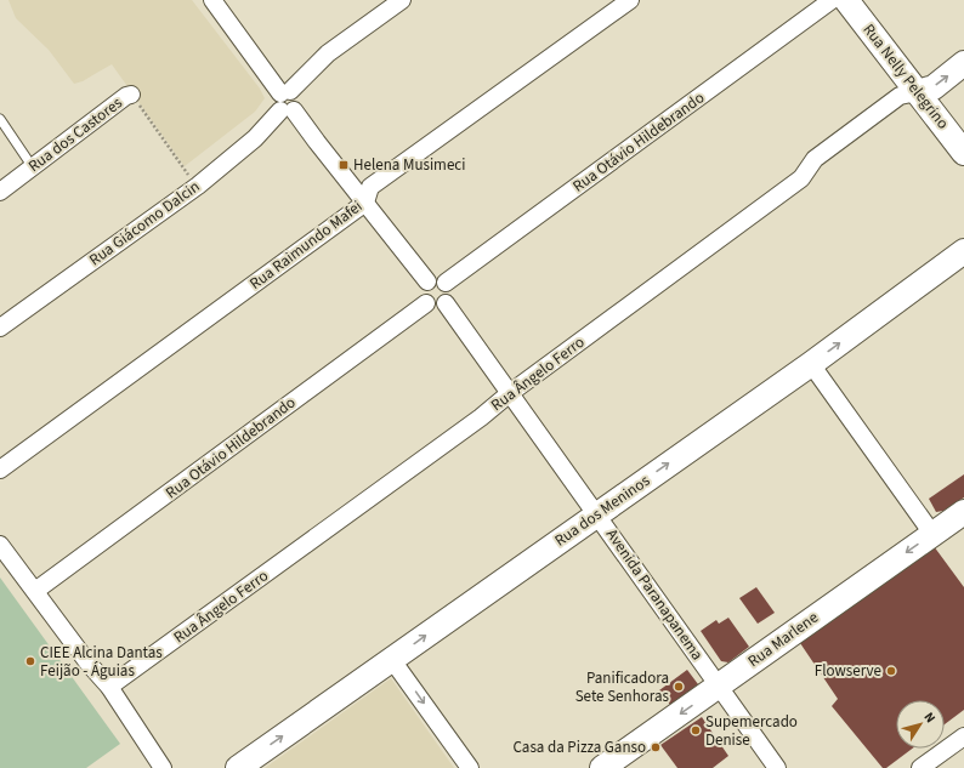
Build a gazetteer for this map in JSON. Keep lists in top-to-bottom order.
{
  "streets": {
    "street": [
      "Rua Nelly Pelegrino",
      "Rua dos Castores",
      "Rua Otávio Hildebrando",
      "Rua Giácomo Dalcin",
      "Rua Raimundo Mafei",
      "Rua Ângelo Ferro",
      "Rua dos Meninos",
      "Avenida Paranapanema",
      "Rua Marlene"
    ]
  },
  "crossings": [
    ["Rua Nelly Pelegrino", "Rua Ângelo Ferro"],
    ["Rua dos Castores", "Rua Giácomo Dalcin"],
    ["Rua Otávio Hildebrando", "Avenida Paranapanema"],
    ["Rua Ângelo Ferro", "Avenida Paranapanema"],
    ["Rua dos Meninos", "Avenida Paranapanema"],
    ["Avenida Paranapanema", "Rua Marlene"]
  ],
  "one_way": ["Rua dos Meninos", "Rua Marlene"],
  "places": {
    "transit": ["Helena Musimeci"],
    "other": [
      "CIEE Alcina Dantas Feijão - Águias",
      "Flowserve",
      "Panificadora Sete Senhoras",
      "Supemercado Denise",
      "Casa da Pizza Ganso"
    ]
  },
  "north": "top right"
}
